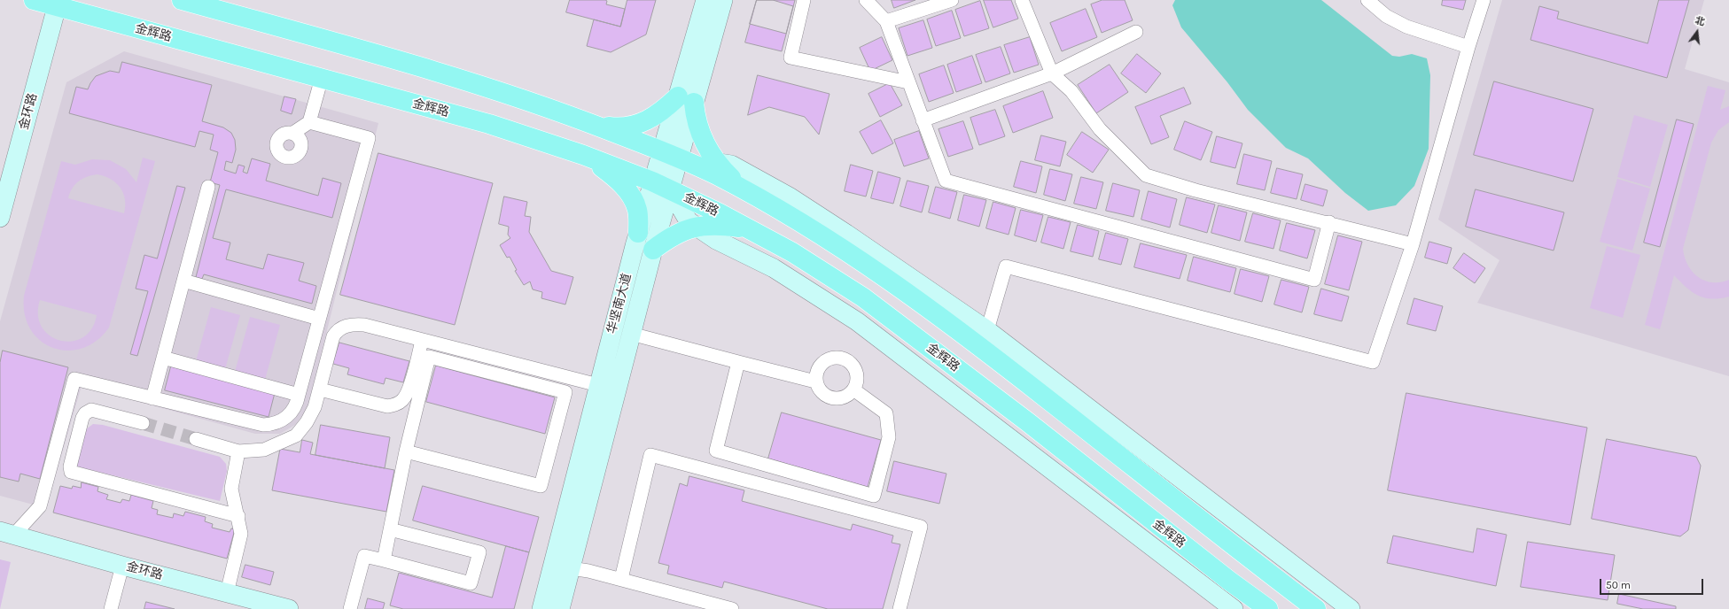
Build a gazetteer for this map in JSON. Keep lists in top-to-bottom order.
{
  "streets": {
    "main road": ["金辉路"],
    "street": ["金环路", "华坚南大道"]
  },
  "crossings": [
    ["金辉路", "金环路"],
    ["金辉路", "华坚南大道"]
  ],
  "scale_bar": "50 m",
  "north": "top"
}
